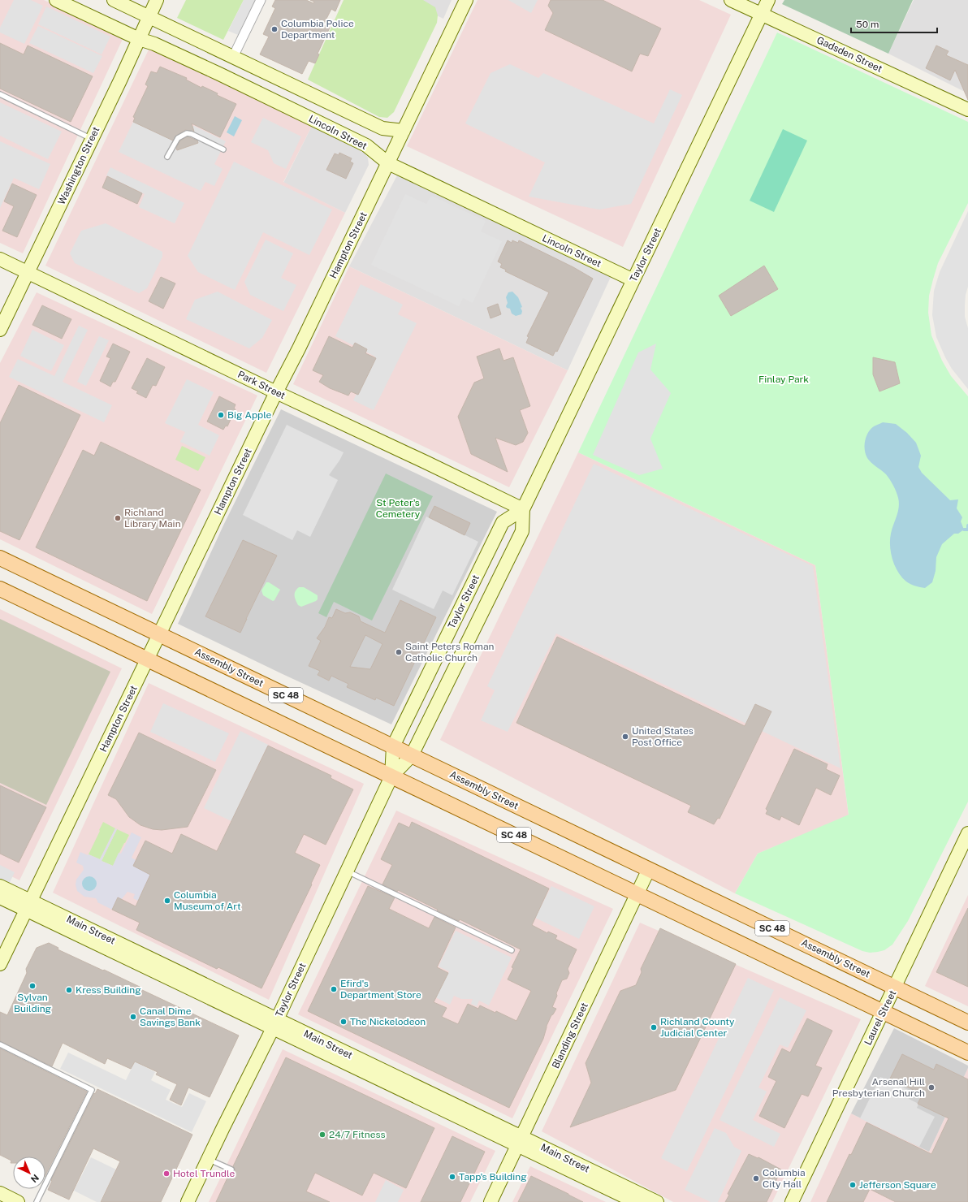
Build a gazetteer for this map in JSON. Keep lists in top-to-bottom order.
{
  "streets": {
    "main road": ["Assembly Street", "SC 48"],
    "street": [
      "Gadsden Street",
      "Lincoln Street",
      "Washington Street",
      "Hampton Street",
      "Taylor Street",
      "Park Street",
      "Main Street",
      "Laurel Street",
      "Blanding Street"
    ]
  },
  "crossings": [
    ["Gadsden Street", "Taylor Street"],
    ["Lincoln Street", "Washington Street"],
    ["Lincoln Street", "Hampton Street"],
    ["Lincoln Street", "Taylor Street"],
    ["Washington Street", "Park Street"],
    ["Hampton Street", "Park Street"],
    ["Hampton Street", "Assembly Street"],
    ["Hampton Street", "SC 48"],
    ["Hampton Street", "Main Street"],
    ["Taylor Street", "Park Street"],
    ["Taylor Street", "Assembly Street"],
    ["Taylor Street", "SC 48"],
    ["Taylor Street", "Main Street"],
    ["Assembly Street", "Laurel Street"],
    ["Assembly Street", "Blanding Street"],
    ["SC 48", "Laurel Street"],
    ["SC 48", "Blanding Street"],
    ["Main Street", "Blanding Street"]
  ],
  "parks": ["Finlay Park", "St Peter's Cemetery"],
  "places": [
    "Columbia Police Department",
    "Big Apple",
    "Richland Library Main",
    "Saint Peters Roman Catholic Church",
    "United States Post Office",
    "Columbia Museum of Art",
    "Sylvan Building",
    "Efird's Department Store",
    "Kress Building",
    "Canal Dime Savings Bank",
    "The Nickelodeon",
    "Richland County Judicial Center",
    "Arsenal Hill Presbyterian Church",
    "24/7 Fitness",
    "Hotel Trundle",
    "Tapp's Building",
    "Columbia City Hall",
    "Jefferson Square"
  ],
  "scale_bar": "50 m",
  "north": "bottom right"
}
